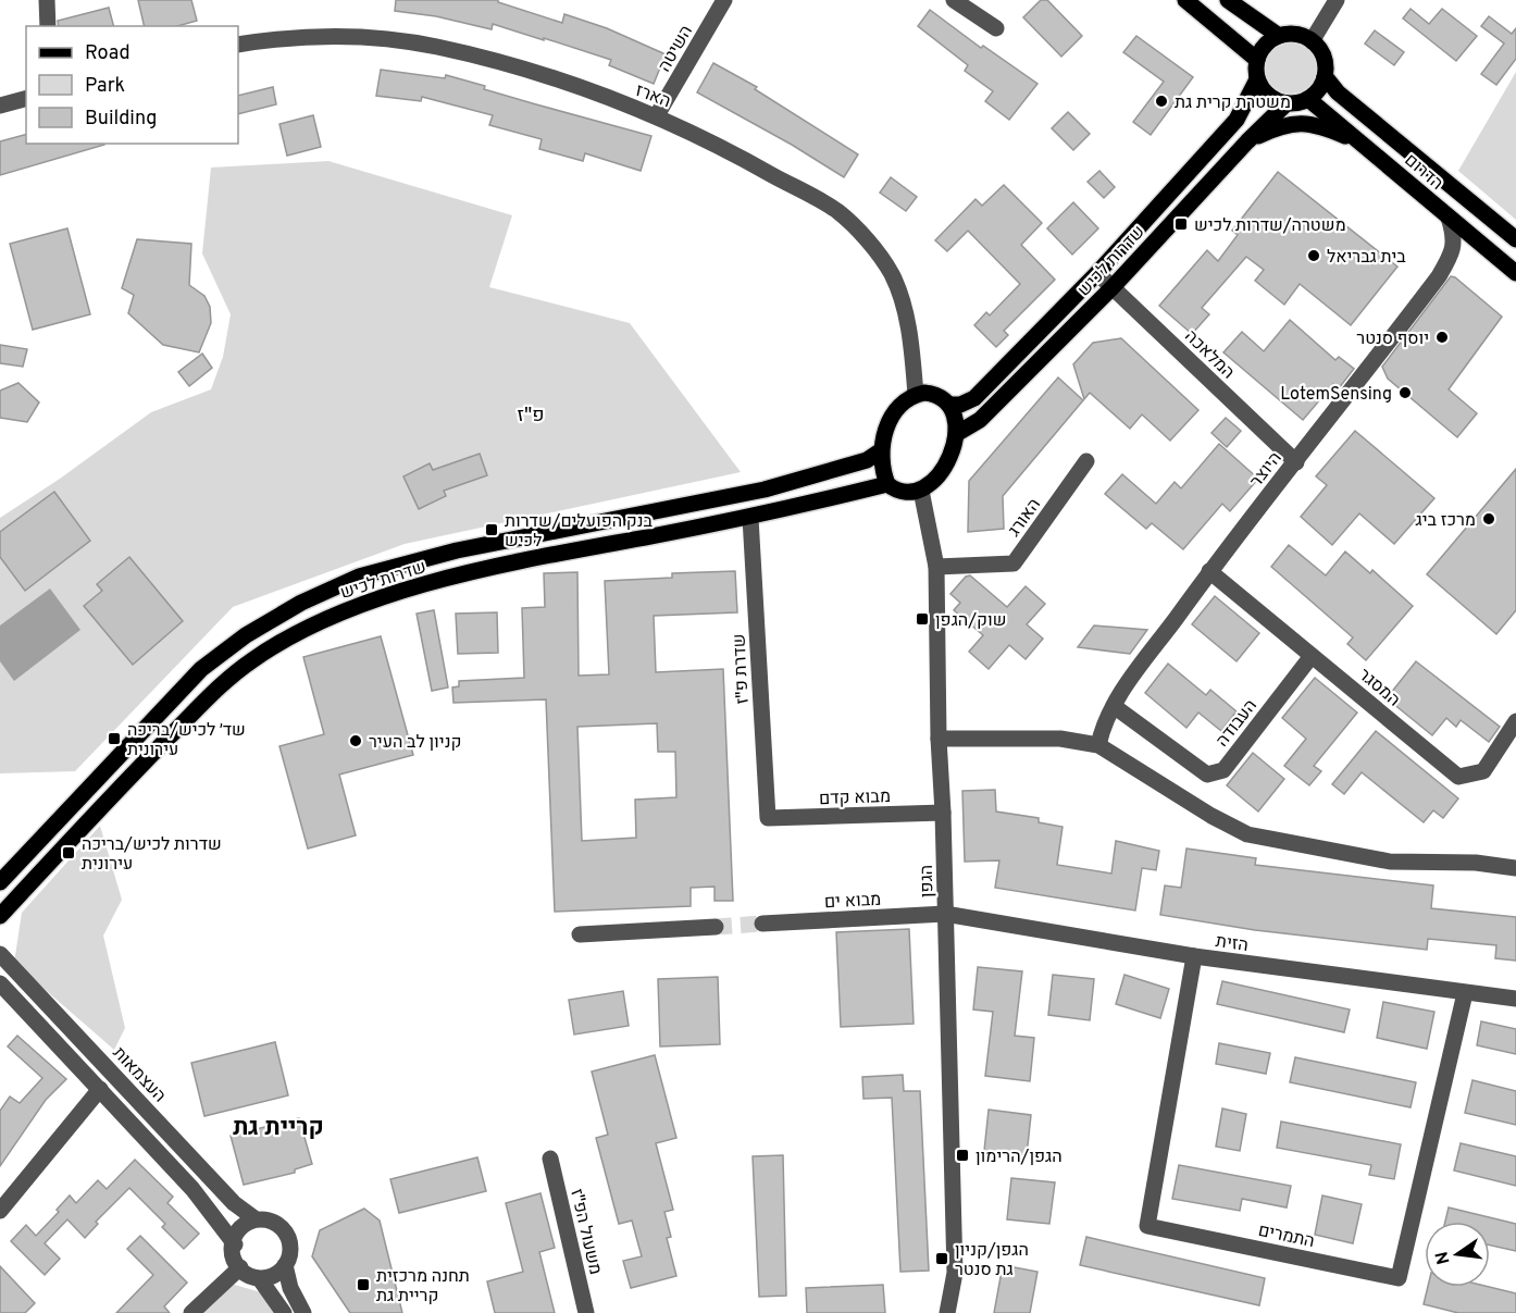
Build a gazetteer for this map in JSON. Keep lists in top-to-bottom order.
{
  "streets": {
    "main road": ["הדרום", "שדרות לכיש"],
    "street": [
      "השיטה",
      "הארז",
      "המלאכה",
      "היוצר",
      "האורג",
      "שדרת פ\"ז",
      "המסגר",
      "העבודה",
      "מבוא קדם",
      "הגפן",
      "מבוא ים",
      "הזית",
      "העצמאות",
      "משעול הפ\"ז",
      "התמרים"
    ]
  },
  "crossings": [
    ["השיטה", "הארז"],
    ["הארז", "שדרות לכיש"],
    ["הארז", "הגפן"],
    ["הדרום", "שדרות לכיש"],
    ["הדרום", "היוצר"],
    ["שדרות לכיש", "המלאכה"],
    ["שדרות לכיש", "שדרת פ\"ז"],
    ["שדרות לכיש", "הגפן"],
    ["המלאכה", "היוצר"],
    ["היוצר", "המסגר"],
    ["היוצר", "העבודה"],
    ["האורג", "הגפן"],
    ["שדרת פ\"ז", "מבוא קדם"],
    ["המסגר", "העבודה"],
    ["מבוא קדם", "הגפן"],
    ["הגפן", "מבוא ים"],
    ["הגפן", "הזית"],
    ["מבוא ים", "הזית"],
    ["הזית", "התמרים"]
  ],
  "districts": ["פ\"ז", "קריית גת"],
  "places": {
    "other": [
      "משטרת קרית גת",
      "בית גבריאל",
      "יוסף סנטר",
      "LotemSensing",
      "מרכז ביג",
      "קניון לב העיר"
    ],
    "transit": [
      "משטרה/שדרות לכיש",
      "בנק הפועלים/שדרות לכיש",
      "שוק/הגפן",
      "שד׳ לכיש/בריכה עירונית",
      "שדרות לכיש/בריכה עירונית",
      "הגפן/הרימון",
      "הגפן/קניון גת סנטר",
      "תחנה מרכזית קריית גת"
    ]
  },
  "legend": ["Road", "Park", "Building"],
  "north": "left"
}
